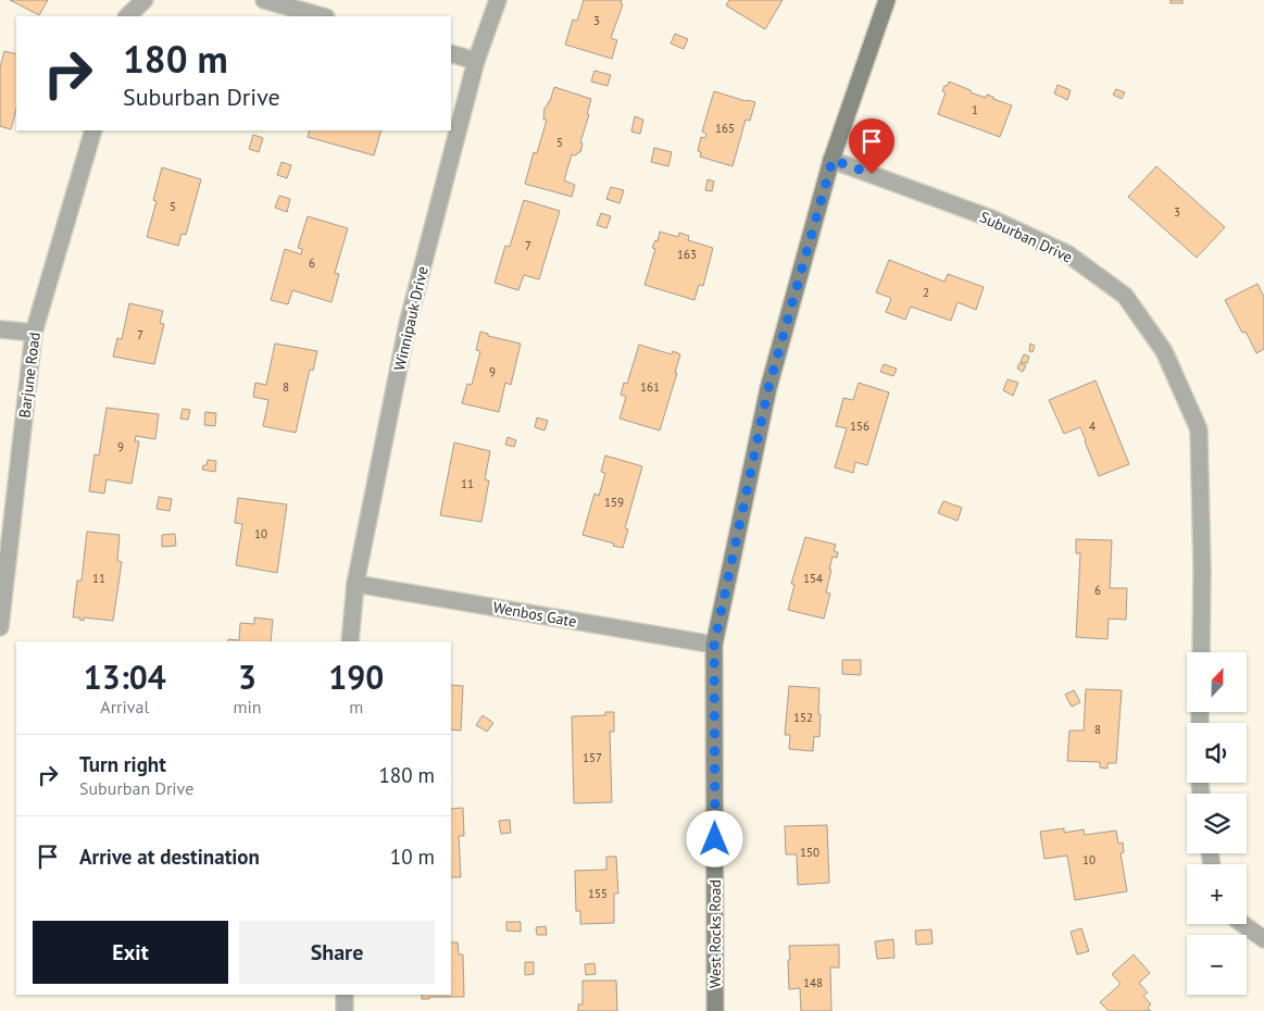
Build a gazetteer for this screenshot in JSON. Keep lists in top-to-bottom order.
{
  "streets": {
    "main road": ["West Rocks Road"],
    "street": [
      "Suburban Drive",
      "Winnipauk Drive",
      "Barjune Road",
      "Wenbos Gate"
    ]
  },
  "crossings": [
    ["Suburban Drive", "West Rocks Road"],
    ["Winnipauk Drive", "Wenbos Gate"],
    ["Wenbos Gate", "West Rocks Road"]
  ],
  "house_numbers": [
    "3",
    "1",
    "165",
    "5",
    "5",
    "3",
    "7",
    "163",
    "6",
    "2",
    "7",
    "9",
    "8",
    "161",
    "156",
    "4",
    "9",
    "11",
    "159",
    "10",
    "11",
    "154",
    "6",
    "152",
    "8",
    "157",
    "150",
    "10",
    "155",
    "148"
  ],
  "north": "top",
  "page": {
    "turn": ["180 m", "Suburban Drive"],
    "eta": [
      "13:04",
      "Arrival",
      "3",
      "min",
      "190",
      "m"
    ],
    "map_buttons": ["+", "−"],
    "list": [
      {
        "name": "Turn right",
        "note": "Suburban Drive",
        "value": "180 m"
      },
      {
        "name": "Arrive at destination",
        "value": "10 m"
      }
    ],
    "buttons": ["Exit", "Share"]
  }
}
